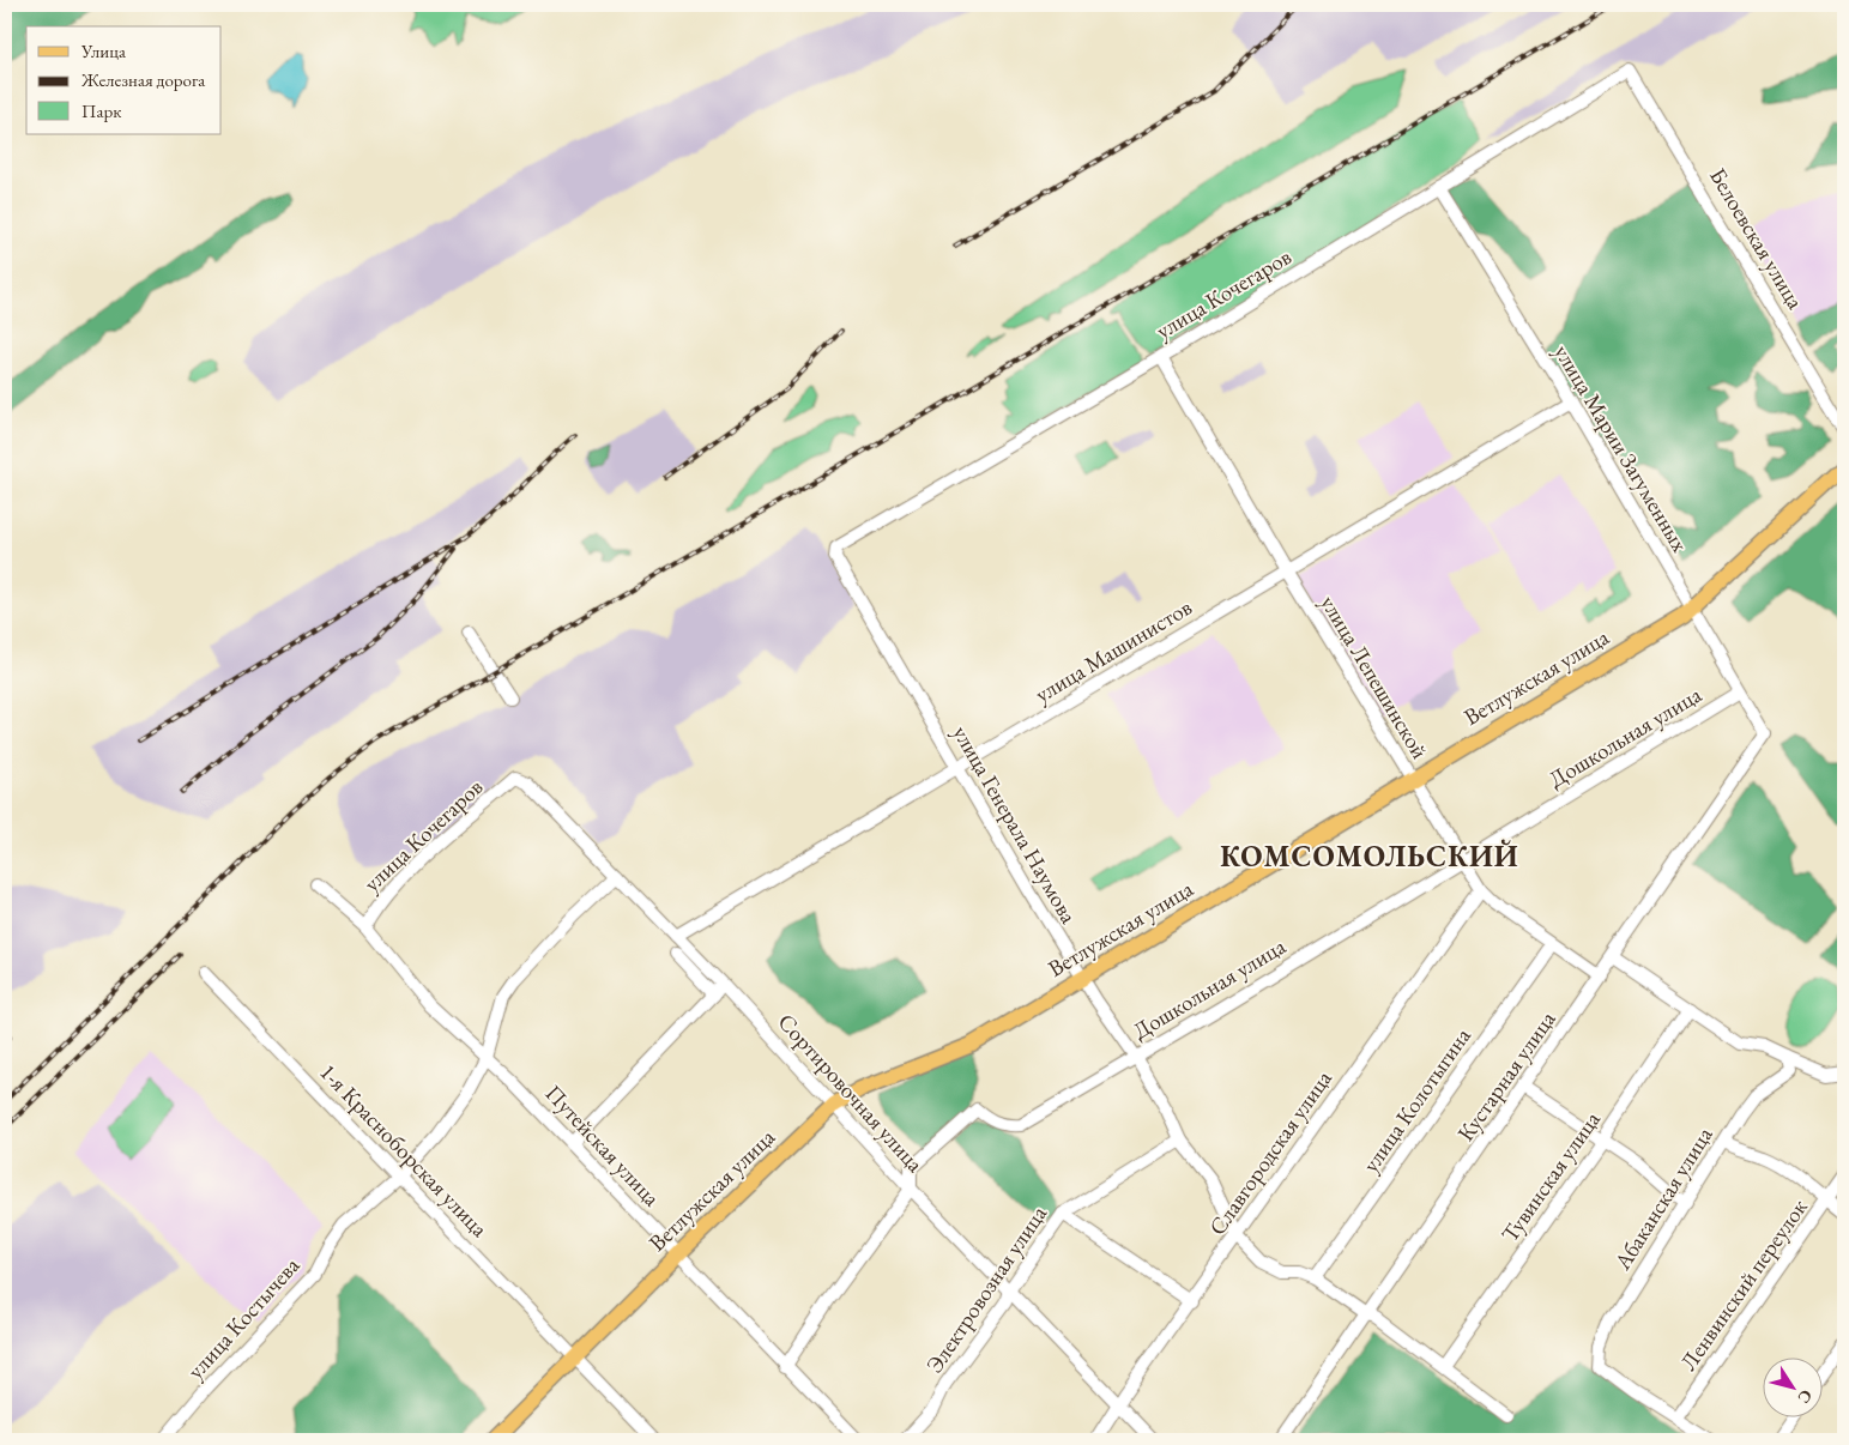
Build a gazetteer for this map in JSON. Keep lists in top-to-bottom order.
{
  "streets": {
    "main road": ["Ветлужская улица"],
    "street": [
      "Белоевская улица",
      "улица Кочегаров",
      "улица Марии Загуменных",
      "улица Машинистов",
      "улица Лепешинской",
      "Дошкольная улица",
      "улица Генерала Наумова",
      "Кустарная улица",
      "Сортировочная улица",
      "улица Колотыгина",
      "Путейская улица",
      "1-я Красноборская улица",
      "Славгородская улица",
      "Тувинская улица",
      "Абаканская улица",
      "Ленвинский переулок",
      "Электровозная улица",
      "улица Костычева"
    ]
  },
  "crossings": [
    ["Белоевская улица", "улица Кочегаров"],
    ["улица Кочегаров", "улица Марии Загуменных"],
    ["улица Кочегаров", "улица Лепешинской"],
    ["улица Кочегаров", "улица Генерала Наумова"],
    ["улица Кочегаров", "Сортировочная улица"],
    ["улица Кочегаров", "Путейская улица"],
    ["улица Марии Загуменных", "улица Машинистов"],
    ["улица Марии Загуменных", "Ветлужская улица"],
    ["улица Марии Загуменных", "Дошкольная улица"],
    ["улица Марии Загуменных", "Кустарная улица"],
    ["улица Машинистов", "улица Лепешинской"],
    ["улица Машинистов", "улица Генерала Наумова"],
    ["улица Машинистов", "Сортировочная улица"],
    ["улица Лепешинской", "Ветлужская улица"],
    ["улица Лепешинской", "Дошкольная улица"],
    ["улица Лепешинской", "Кустарная улица"],
    ["улица Лепешинской", "улица Колотыгина"],
    ["улица Лепешинской", "Славгородская улица"],
    ["Ветлужская улица", "улица Генерала Наумова"],
    ["Ветлужская улица", "Сортировочная улица"],
    ["Ветлужская улица", "Путейская улица"],
    ["Ветлужская улица", "1-я Красноборская улица"],
    ["Дошкольная улица", "улица Генерала Наумова"],
    ["Дошкольная улица", "Сортировочная улица"],
    ["Дошкольная улица", "Путейская улица"],
    ["улица Генерала Наумова", "Кустарная улица"],
    ["улица Генерала Наумова", "улица Колотыгина"],
    ["улица Генерала Наумова", "Славгородская улица"],
    ["улица Генерала Наумова", "Тувинская улица"],
    ["улица Генерала Наумова", "Электровозная улица"],
    ["Сортировочная улица", "Славгородская улица"],
    ["Сортировочная улица", "Электровозная улица"],
    ["Путейская улица", "улица Костычева"],
    ["1-я Красноборская улица", "улица Костычева"],
    ["Абаканская улица", "Ленвинский переулок"]
  ],
  "districts": ["КОМСОМОЛЬСКИЙ"],
  "legend": ["Улица", "Железная дорога", "Парк"],
  "north": "bottom right"
}
